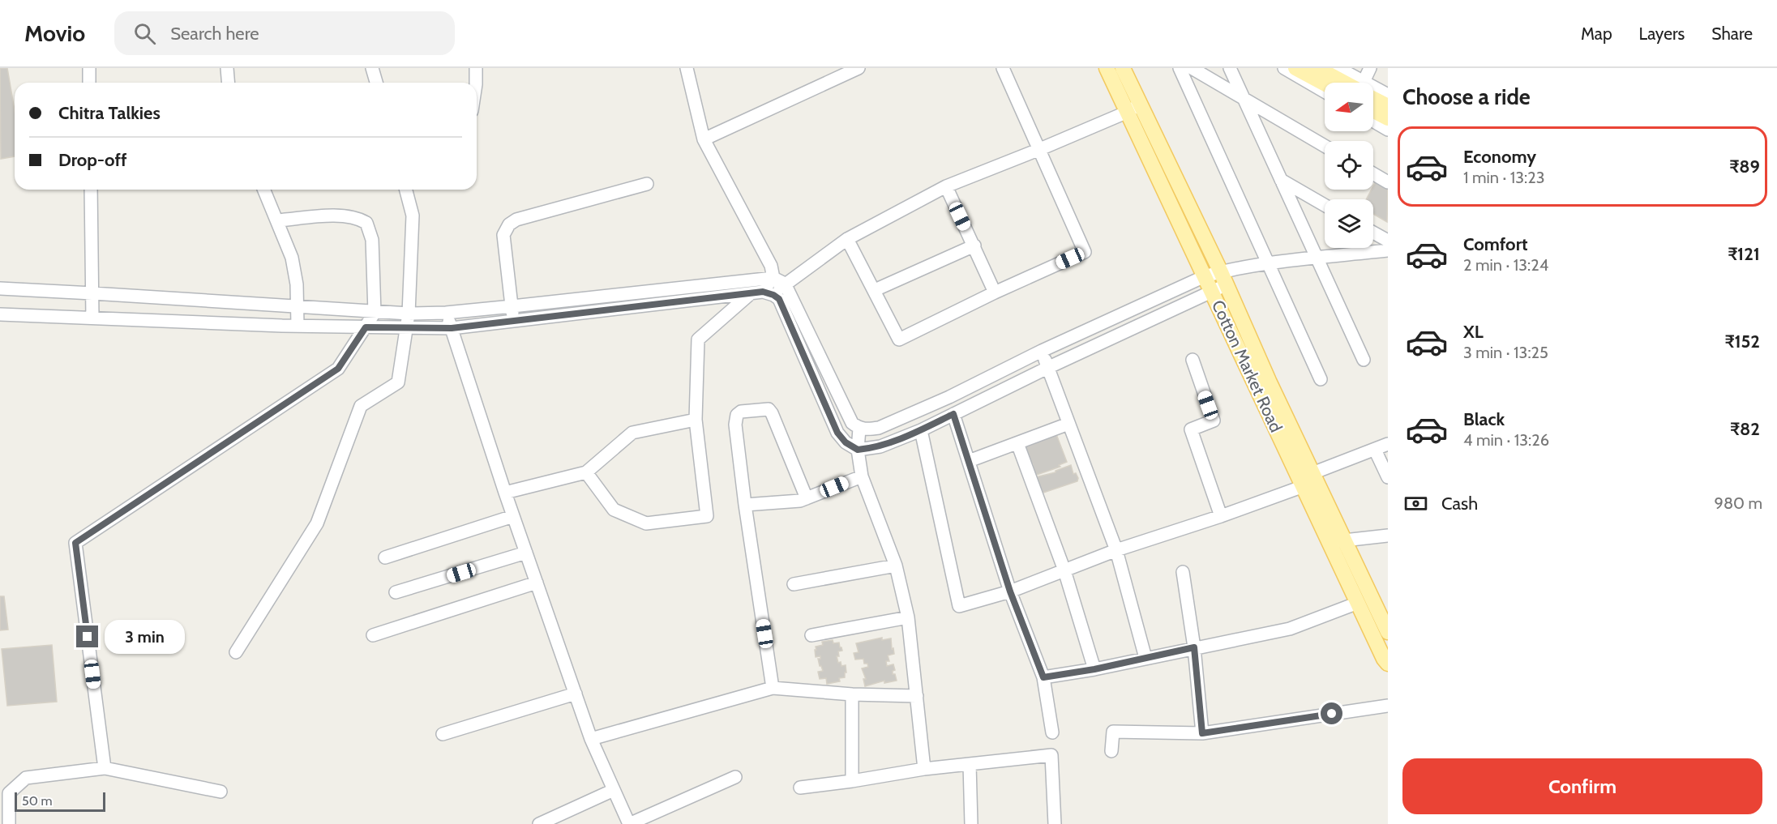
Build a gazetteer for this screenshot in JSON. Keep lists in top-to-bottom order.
{
  "streets": {
    "main road": ["Cotton Market Road"]
  },
  "scale_bar": "50 m",
  "north": "left",
  "page": {
    "header": "Movio",
    "search": "Search here",
    "nav": ["Map", "Layers", "Share"],
    "heading": "Choose a ride",
    "banner": ["Chitra Talkies", "Drop-off"],
    "list": [
      {
        "name": "Economy",
        "note": "1 min · 13:23",
        "value": "₹89"
      },
      {
        "name": "Comfort",
        "note": "2 min · 13:24",
        "value": "₹121"
      },
      {
        "name": "XL",
        "note": "3 min · 13:25",
        "value": "₹152"
      },
      {
        "name": "Black",
        "note": "4 min · 13:26",
        "value": "₹82"
      }
    ],
    "pay": ["Cash", "980 m"],
    "bubble": "3 min",
    "buttons": "Confirm",
    "scale": "50 m"
  }
}
